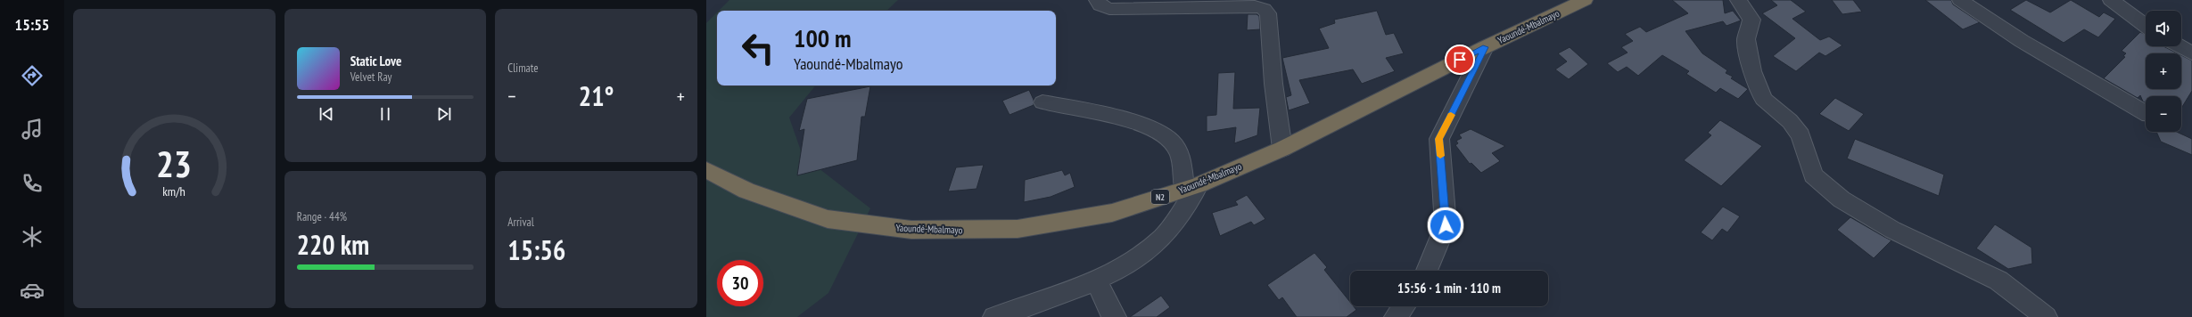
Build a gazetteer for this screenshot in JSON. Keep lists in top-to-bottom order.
{
  "streets": {
    "highway": ["Yaoundé-Mbalmayo", "N2"]
  },
  "page": {
    "tabs": "15:55",
    "tile": [
      "Climate",
      ["Range · 44%", "220 km"],
      ["Arrival", "15:56"]
    ],
    "map_buttons": ["+", "−"],
    "turn": ["100 m", "Yaoundé-Mbalmayo"],
    "song": ["Static Love", "Velvet Ray"],
    "heat": ["−", "21°", "+"],
    "limit": "30",
    "trip": "15:56 · 1 min · 110 m",
    "gauge": ["23", "km/h"]
  }
}
